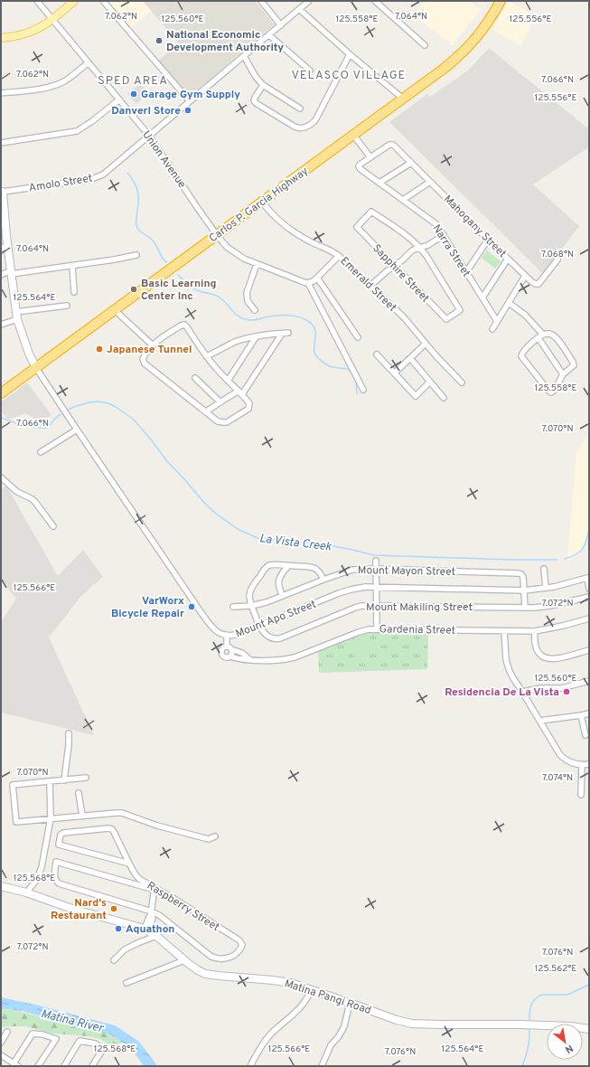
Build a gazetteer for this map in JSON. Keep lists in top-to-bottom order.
{
  "streets": {
    "highway": ["Carlos P. Garcia Highway"],
    "street": [
      "Union Avenue",
      "Amolo Street",
      "Mahogany Street",
      "Narra Street",
      "Sapphire Street",
      "Emerald Street",
      "Mount Mayon Street",
      "Mount Makiling Street",
      "Mount Apo Street",
      "Gardenia Street",
      "Raspberry Street",
      "Matina Pangi Road"
    ]
  },
  "crossings": [
    ["Union Avenue", "Amolo Street"],
    ["Union Avenue", "Carlos P. Garcia Highway"],
    ["Carlos P. Garcia Highway", "Emerald Street"],
    ["Carlos P. Garcia Highway", "Mount Apo Street"],
    ["Mahogany Street", "Narra Street"],
    ["Mount Mayon Street", "Mount Apo Street"],
    ["Mount Makiling Street", "Mount Apo Street"]
  ],
  "districts": ["VELASCO VILLAGE", "SPED AREA"],
  "water": ["La Vista Creek", "Matina River"],
  "places": [
    "National Economic Development Authority",
    "Garage Gym Supply",
    "Danverl Store",
    "Basic Learning Center Inc",
    "Japanese Tunnel",
    "VarWorx Bicycle Repair",
    "Residencia De La Vista",
    "Nard's Restaurant",
    "Aquathon"
  ],
  "north": "bottom right",
  "coordinates": [
    "7.062°N",
    "7.064°N",
    "125.560°E",
    "125.556°E",
    "125.558°E",
    "7.066°N",
    "7.068°N",
    "125.564°E",
    "7.070°N",
    "125.566°E",
    "7.072°N",
    "7.074°N",
    "125.568°E",
    "7.076°N",
    "125.562°E"
  ]
}
